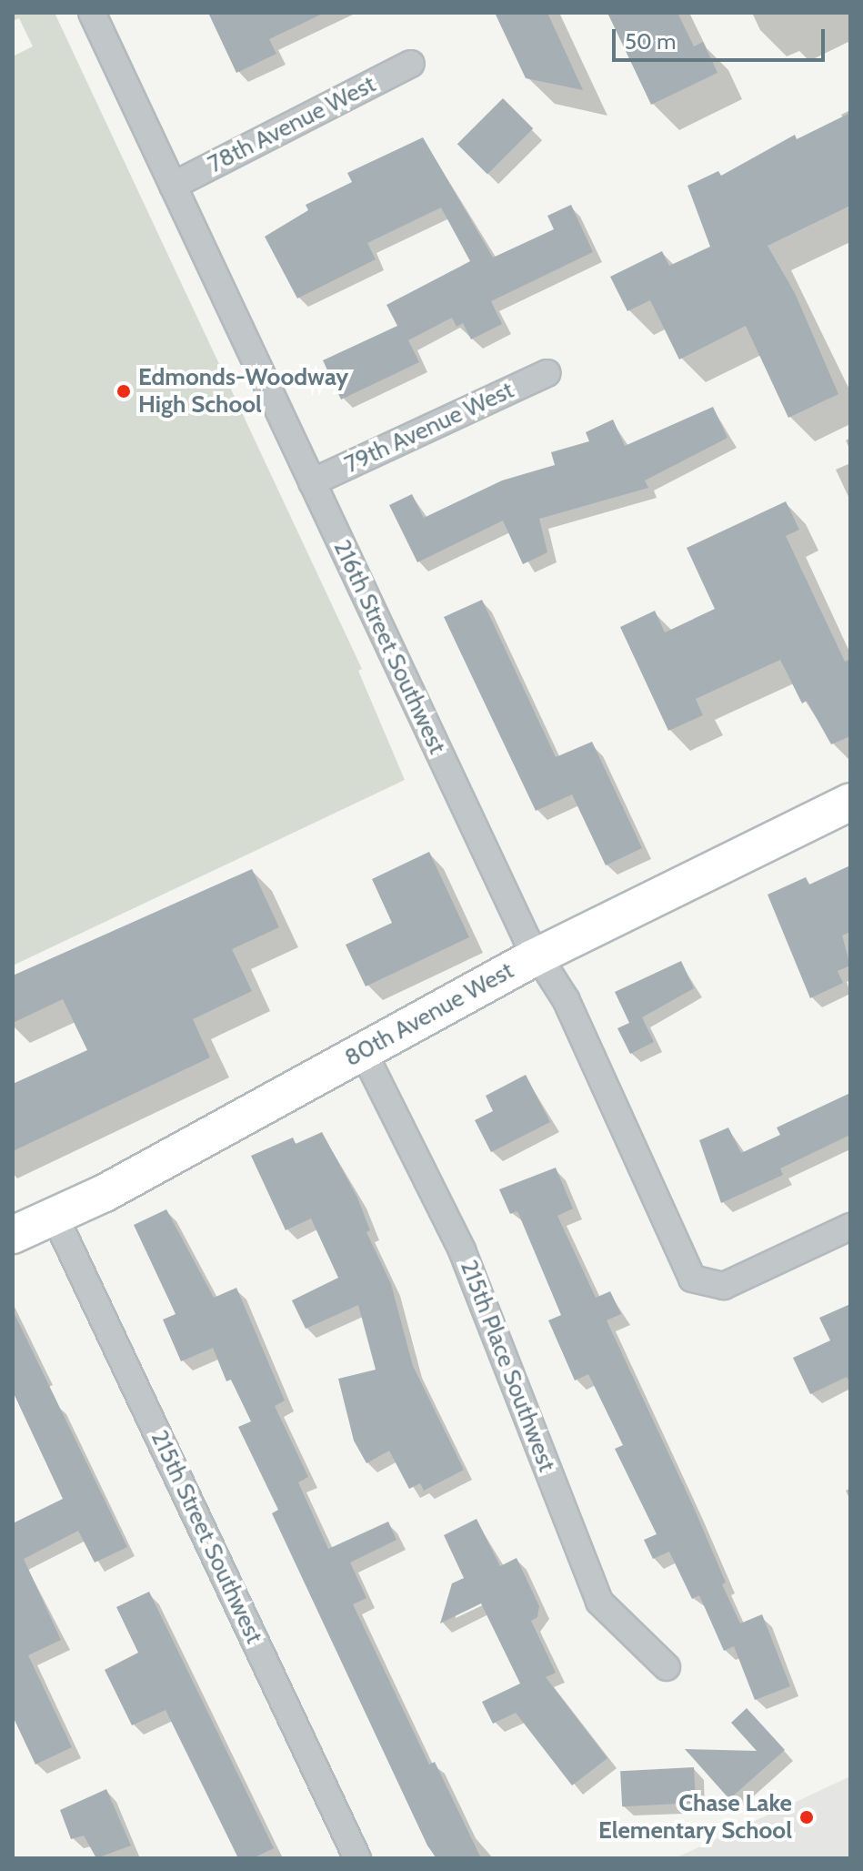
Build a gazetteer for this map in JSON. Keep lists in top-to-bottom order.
{
  "streets": {
    "street": [
      "78th Avenue West",
      "79th Avenue West",
      "216th Street Southwest",
      "80th Avenue West",
      "215th Place Southwest",
      "215th Street Southwest"
    ]
  },
  "crossings": [
    ["78th Avenue West", "216th Street Southwest"],
    ["79th Avenue West", "216th Street Southwest"],
    ["216th Street Southwest", "80th Avenue West"],
    ["80th Avenue West", "215th Place Southwest"],
    ["80th Avenue West", "215th Street Southwest"]
  ],
  "places": ["Edmonds-Woodway High School", "Chase Lake Elementary School"],
  "scale_bar": "50 m"
}
